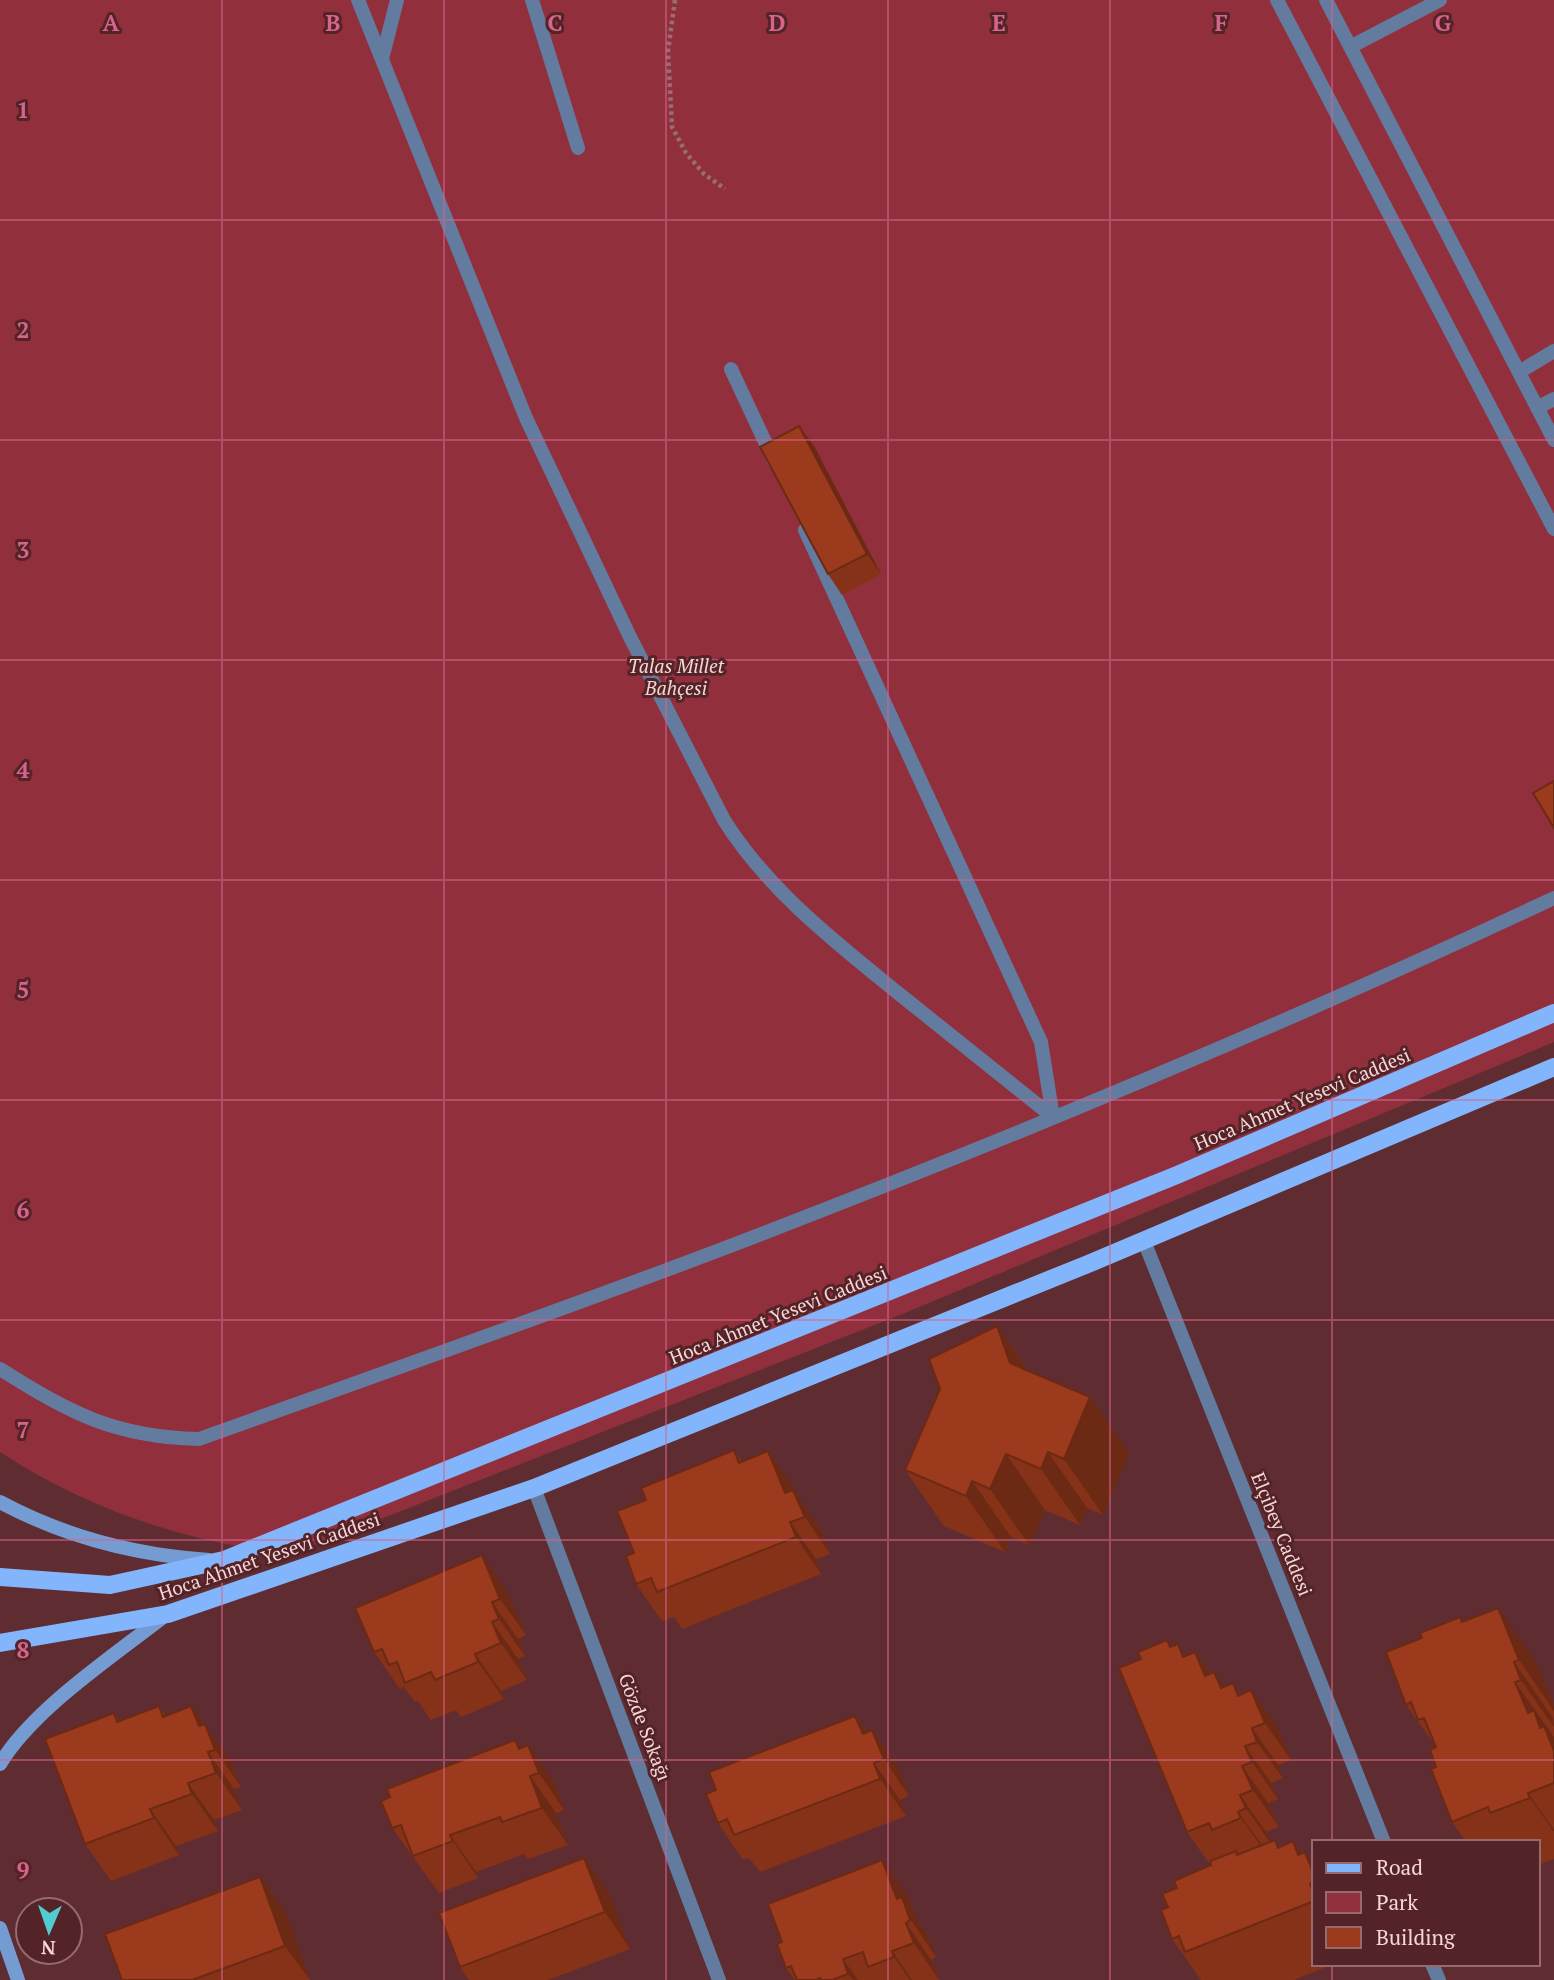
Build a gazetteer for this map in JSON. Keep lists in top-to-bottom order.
{
  "streets": {
    "main road": ["Hoca Ahmet Yesevi Caddesi"],
    "street": ["Elçibey Caddesi", "Gözde Sokağı"]
  },
  "crossings": [
    ["Hoca Ahmet Yesevi Caddesi", "Elçibey Caddesi"],
    ["Hoca Ahmet Yesevi Caddesi", "Gözde Sokağı"]
  ],
  "parks": ["Talas Millet Bahçesi"],
  "legend": ["Road", "Park", "Building"],
  "north": "bottom",
  "grid": {
    "columns": [
      "A",
      "B",
      "C",
      "D",
      "E",
      "F",
      "G"
    ],
    "rows": [
      "1",
      "2",
      "3",
      "4",
      "5",
      "6",
      "7",
      "8",
      "9"
    ]
  }
}
